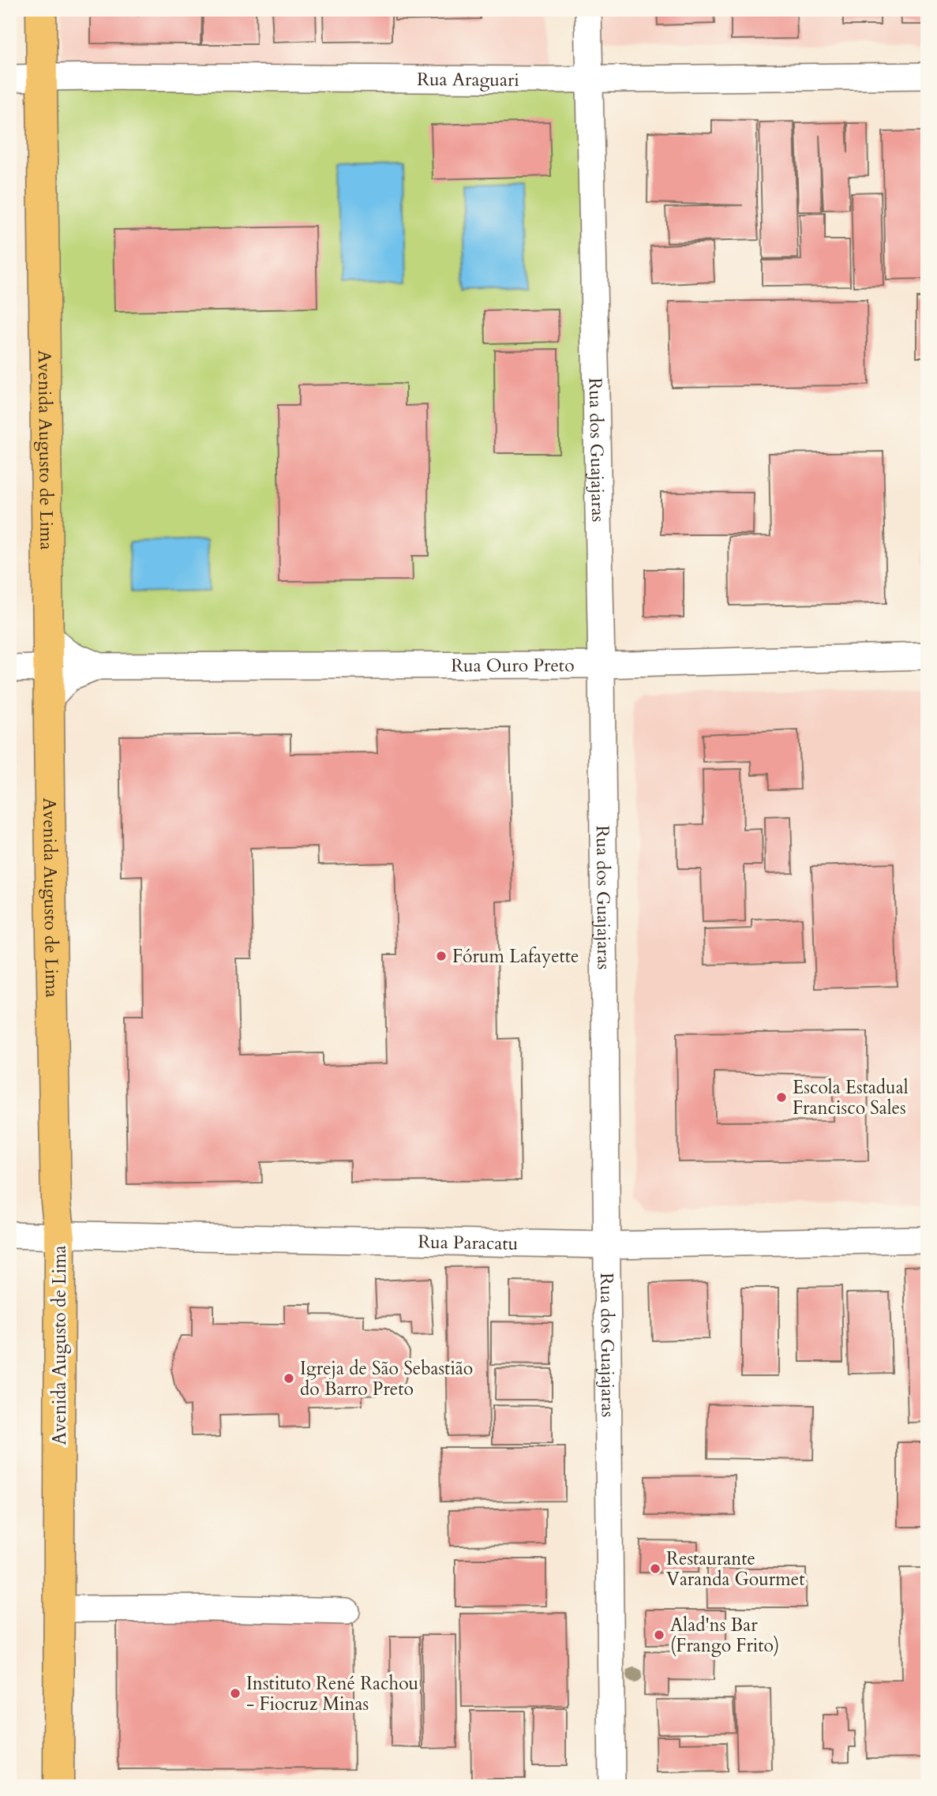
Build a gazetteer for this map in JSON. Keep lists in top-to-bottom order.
{
  "streets": {
    "main road": ["Avenida Augusto de Lima"],
    "street": [
      "Rua Araguari",
      "Rua dos Guajajaras",
      "Rua Ouro Preto",
      "Rua Paracatu"
    ]
  },
  "crossings": [
    ["Rua Araguari", "Avenida Augusto de Lima"],
    ["Rua Araguari", "Rua dos Guajajaras"],
    ["Avenida Augusto de Lima", "Rua Ouro Preto"],
    ["Avenida Augusto de Lima", "Rua Paracatu"],
    ["Rua dos Guajajaras", "Rua Ouro Preto"],
    ["Rua dos Guajajaras", "Rua Paracatu"]
  ],
  "places": [
    "Fórum Lafayette",
    "Escola Estadual Francisco Sales",
    "Igreja de São Sebastião do Barro Preto",
    "Restaurante Varanda Gourmet",
    "Alad'ns Bar (Frango Frito)",
    "Instituto René Rachou - Fiocruz Minas"
  ]
}
